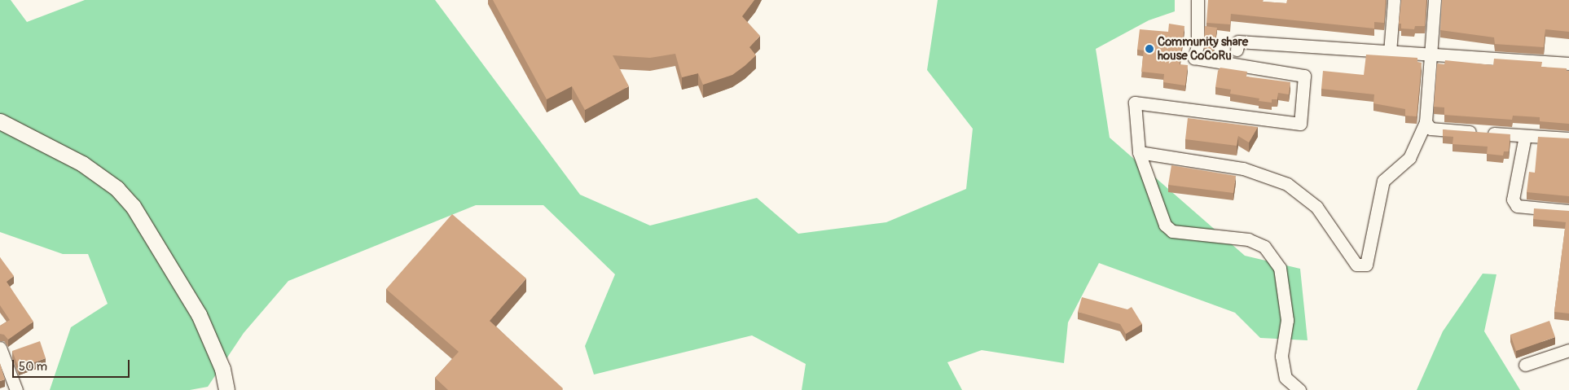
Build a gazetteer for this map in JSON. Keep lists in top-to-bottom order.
{
  "places": ["Community share house CoCoRu"],
  "scale_bar": "50 m"
}
